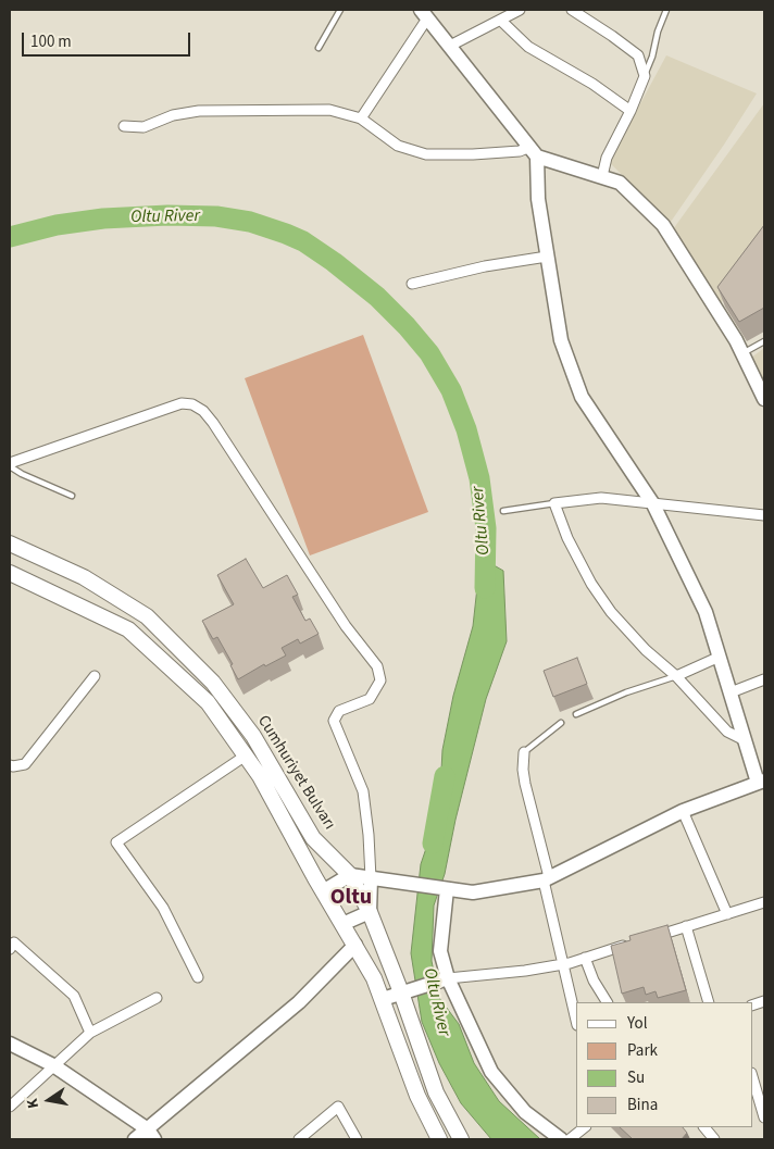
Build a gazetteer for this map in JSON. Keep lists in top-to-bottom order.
{
  "streets": {
    "main road": ["Cumhuriyet Bulvarı"]
  },
  "districts": ["Oltu"],
  "water": ["Oltu River"],
  "legend": [
    "Yol",
    "Park",
    "Su",
    "Bina"
  ],
  "scale_bar": "100 m",
  "north": "left"
}
